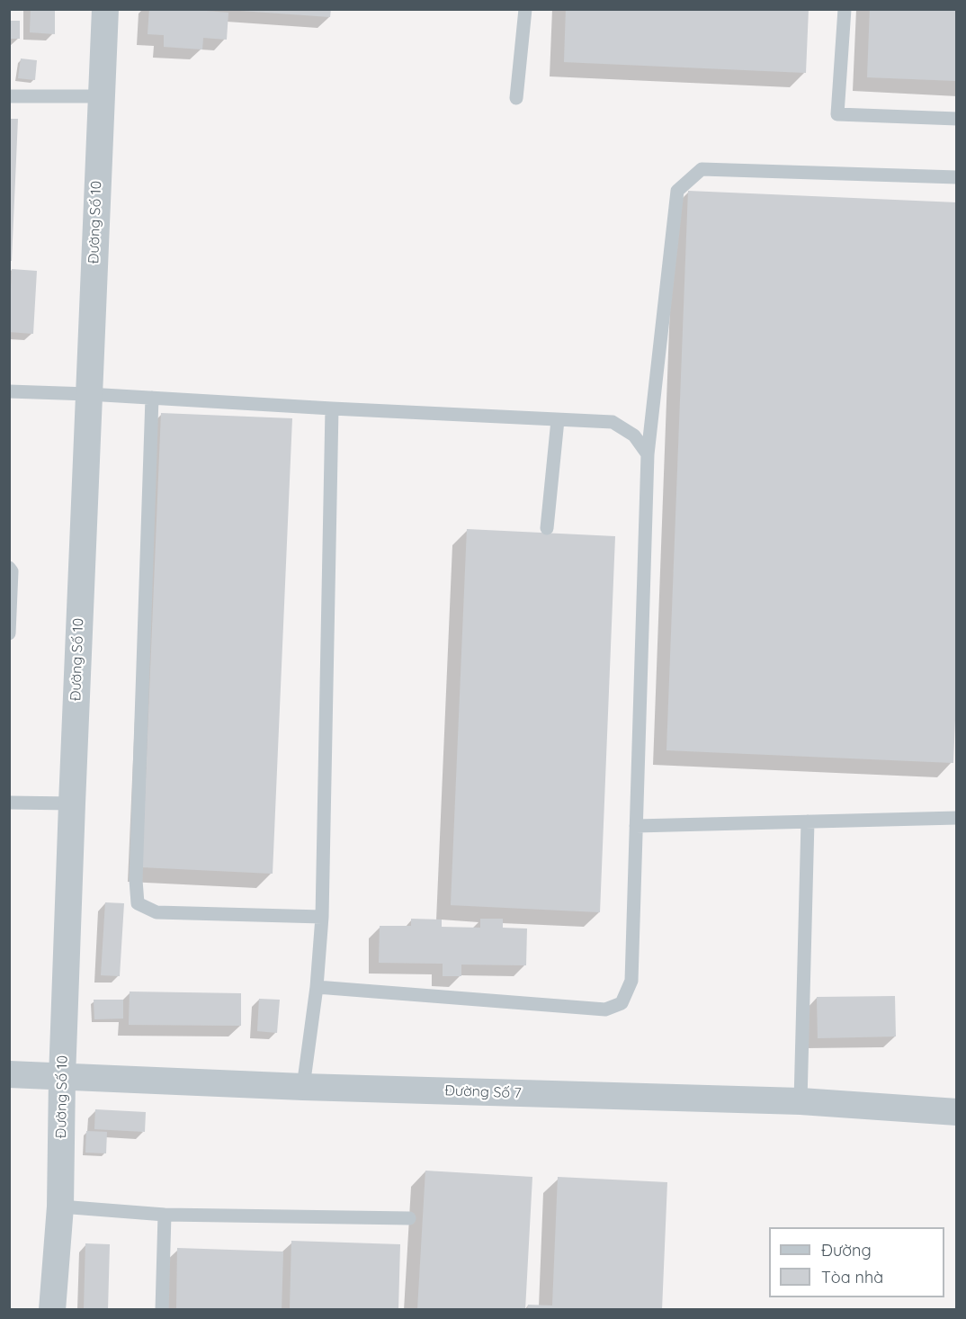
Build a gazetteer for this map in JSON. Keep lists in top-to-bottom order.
{
  "streets": {
    "street": ["Đường Số 10", "Đường Số 7"]
  },
  "crossings": [
    ["Đường Số 10", "Đường Số 7"]
  ],
  "legend": ["Đường", "Tòa nhà"]
}
